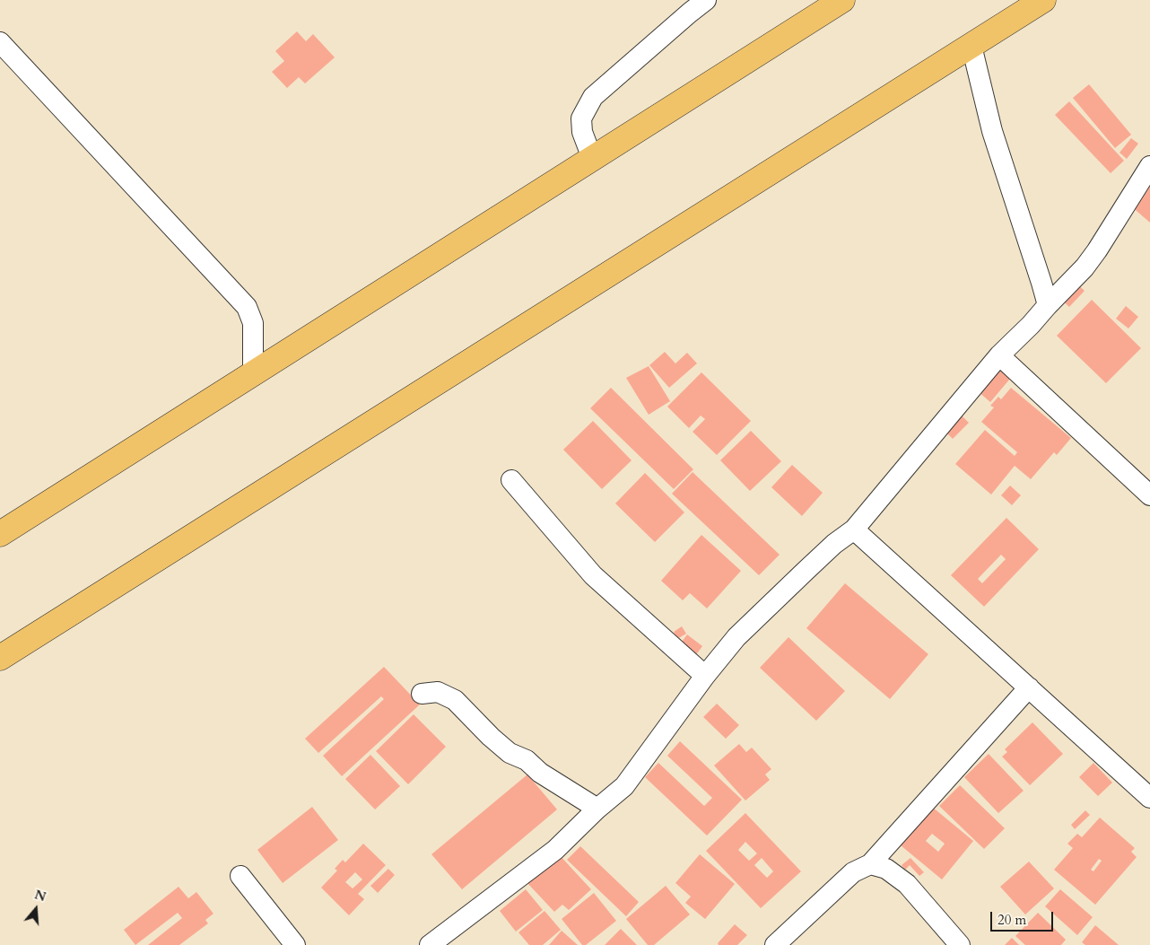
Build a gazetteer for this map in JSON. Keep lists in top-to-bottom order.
{
  "scale_bar": "20 m",
  "north": "top"
}
